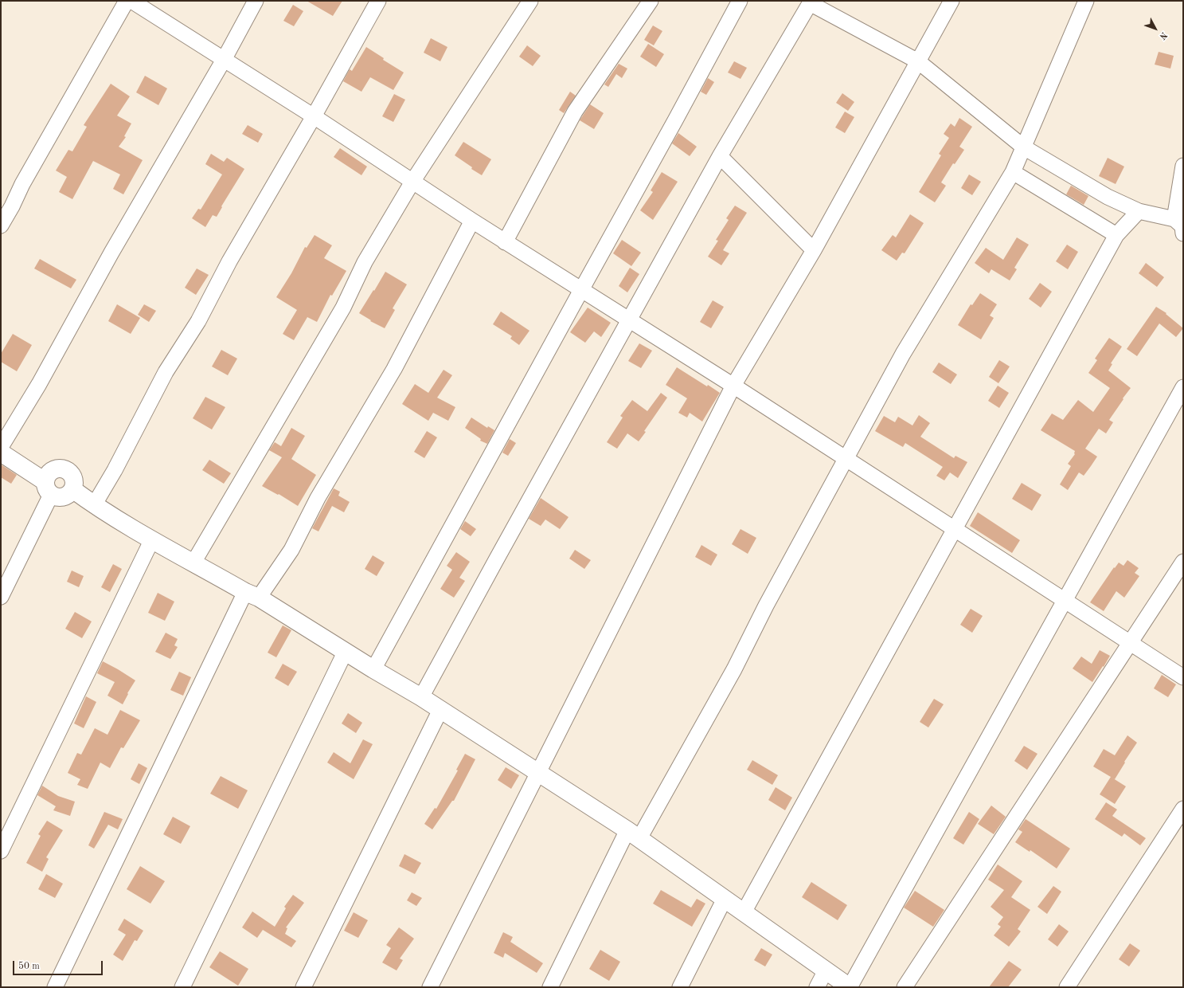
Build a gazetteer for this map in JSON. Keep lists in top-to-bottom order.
{
  "scale_bar": "50 m",
  "north": "bottom right"
}
